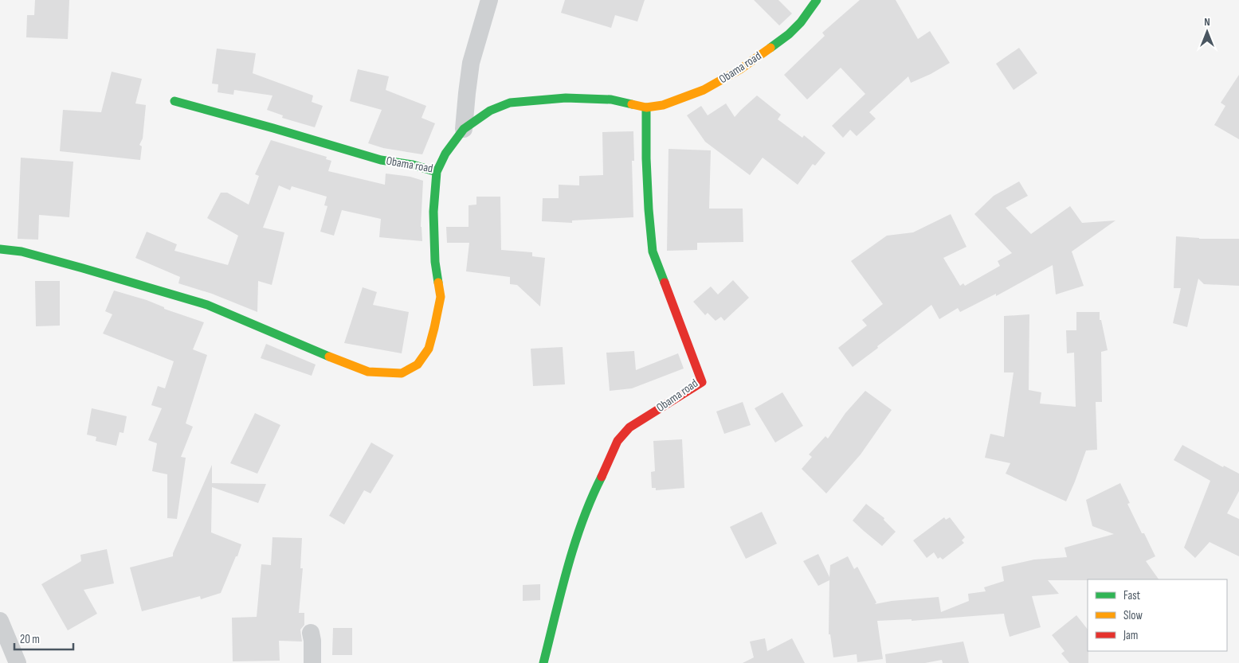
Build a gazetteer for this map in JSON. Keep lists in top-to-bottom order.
{
  "streets": {
    "street": ["Obama road"]
  },
  "legend": ["Fast", "Slow", "Jam"],
  "scale_bar": "20 m",
  "north": "top"
}
